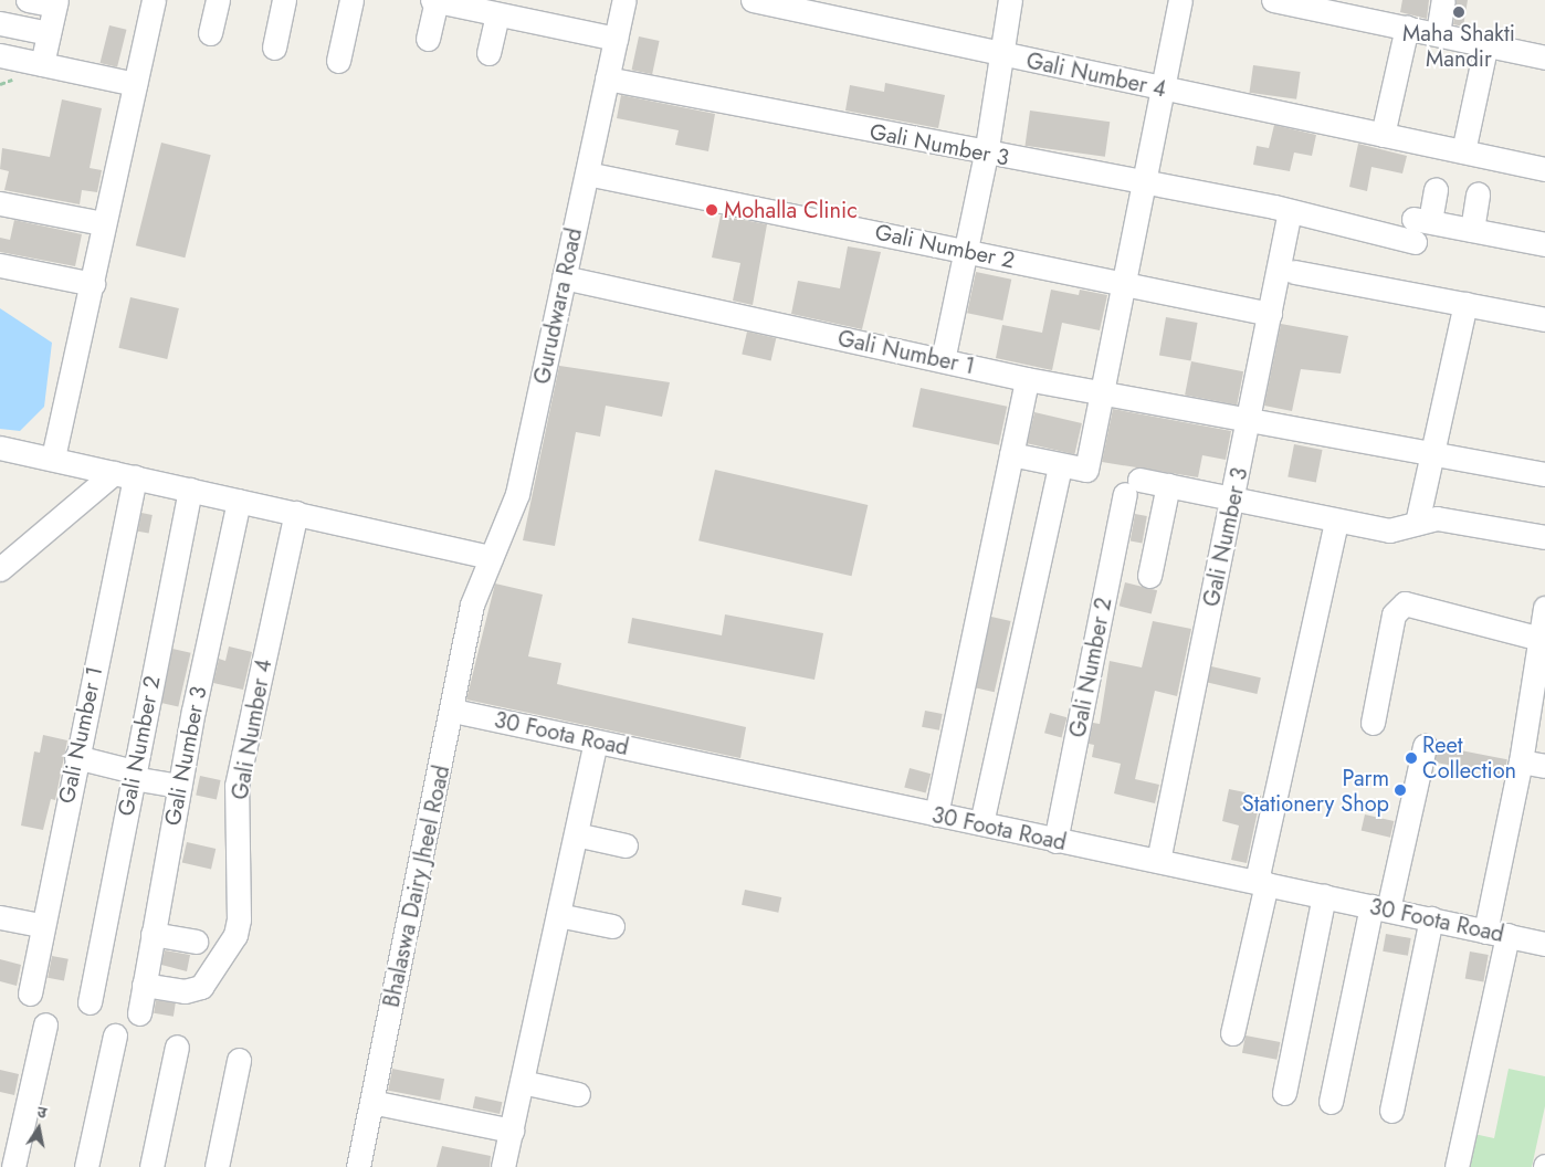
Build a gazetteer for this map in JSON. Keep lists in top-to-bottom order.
{
  "streets": {
    "street": [
      "Gali Number 4",
      "Gali Number 3",
      "Gali Number 2",
      "Gurudwara Road",
      "Gali Number 1",
      "30 Foota Road",
      "Bhalaswa Dairy Jheel Road"
    ]
  },
  "crossings": [
    ["Gali Number 4", "Gali Number 3"],
    ["Gali Number 3", "Gali Number 2"],
    ["Gali Number 3", "Gurudwara Road"],
    ["Gali Number 3", "Gali Number 1"],
    ["Gali Number 3", "30 Foota Road"],
    ["Gali Number 2", "Gurudwara Road"],
    ["Gali Number 2", "30 Foota Road"],
    ["Gurudwara Road", "Gali Number 1"],
    ["Gurudwara Road", "Bhalaswa Dairy Jheel Road"],
    ["30 Foota Road", "Bhalaswa Dairy Jheel Road"]
  ],
  "places": [
    "Maha Shakti Mandir",
    "Mohalla Clinic",
    "Reet Collection",
    "Parm Stationery Shop"
  ],
  "north": "top"
}
